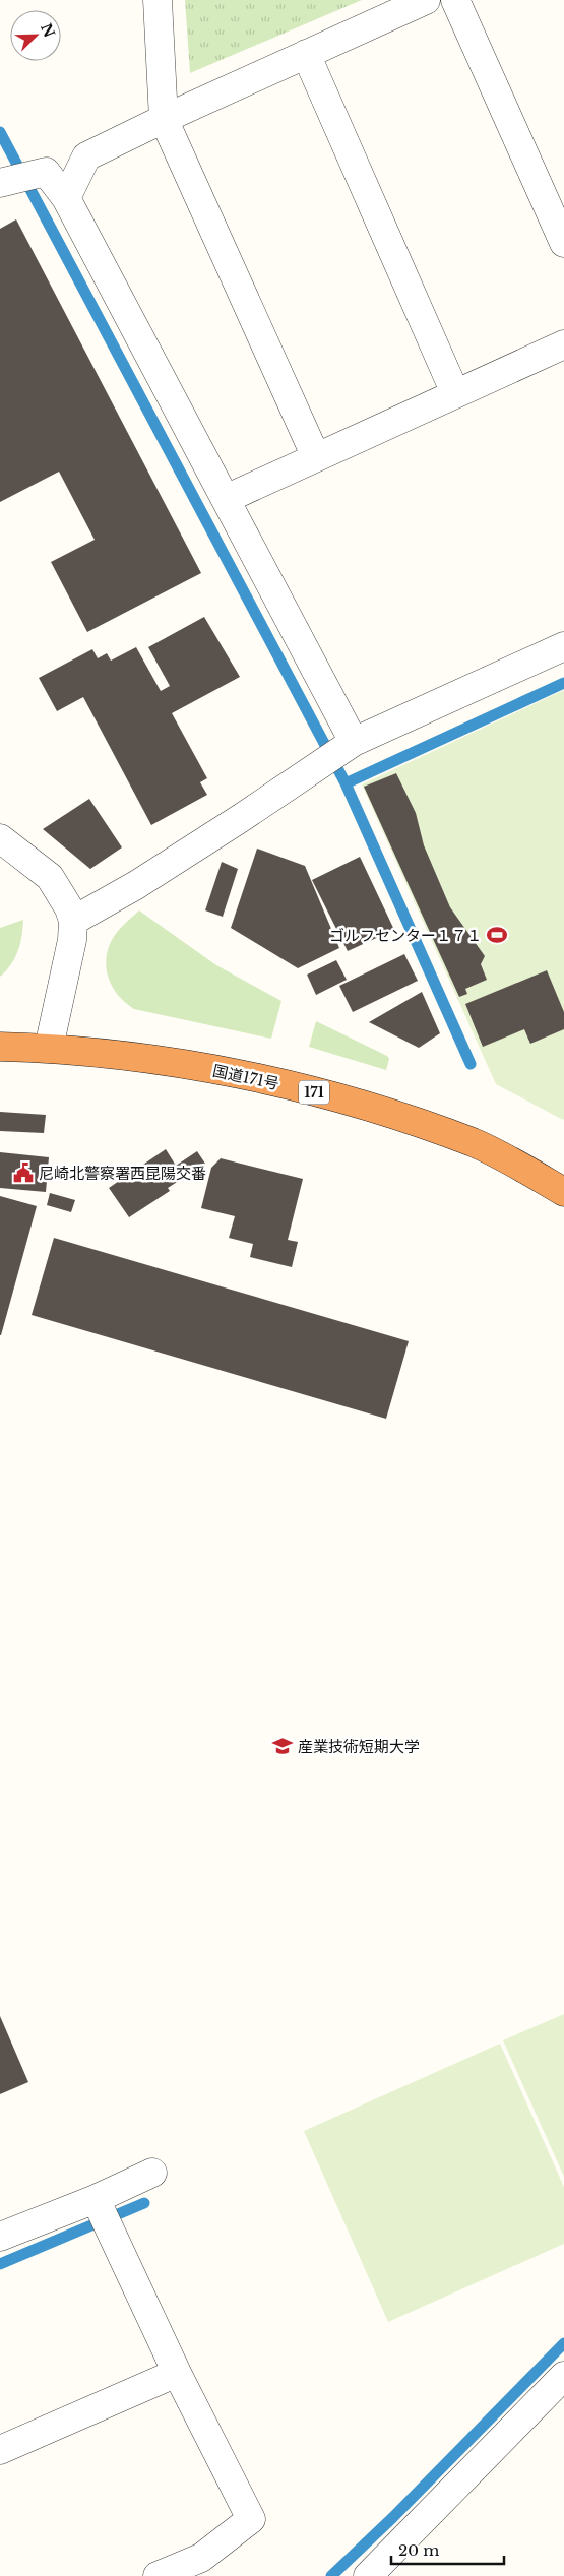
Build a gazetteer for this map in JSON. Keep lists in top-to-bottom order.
{
  "streets": {
    "highway": ["国道171号", "171"]
  },
  "places": {
    "sports": ["ゴルフセンター１７１"],
    "public building": ["尼崎北警察署西昆陽交番"],
    "school or university": ["産業技術短期大学"]
  },
  "scale_bar": "20 m",
  "north": "top right"
}
